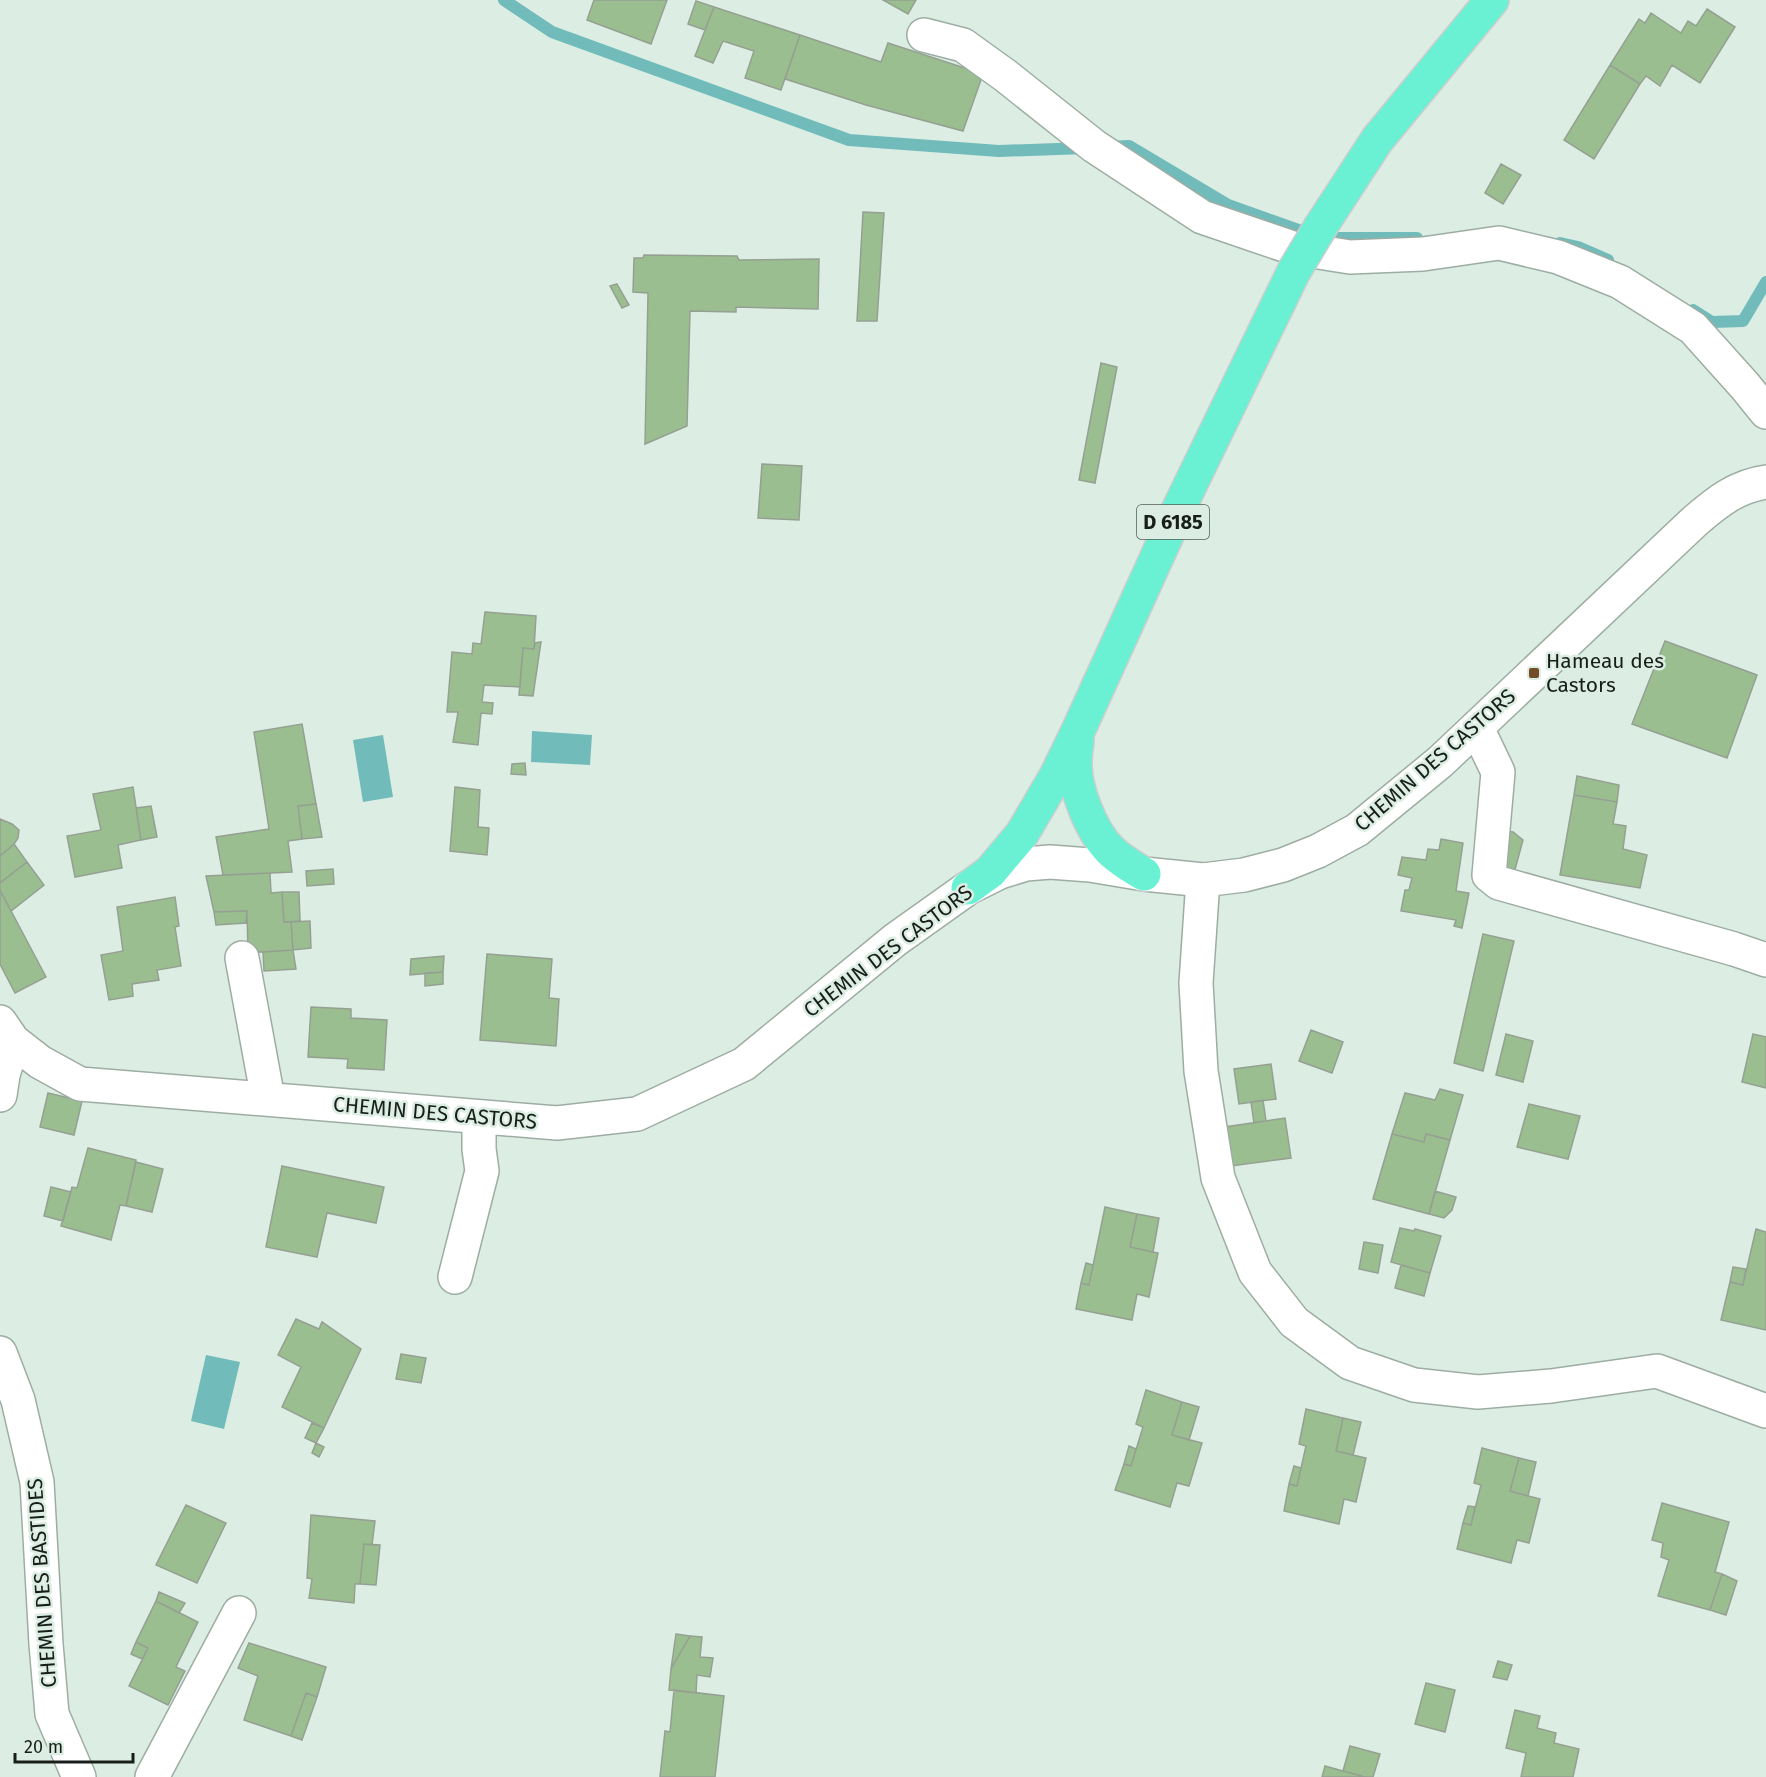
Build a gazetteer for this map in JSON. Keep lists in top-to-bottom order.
{
  "streets": {
    "highway": ["D 6185"],
    "street": ["CHEMIN DES CASTORS", "CHEMIN DES BASTIDES"]
  },
  "crossings": [
    ["D 6185", "CHEMIN DES CASTORS"]
  ],
  "places": {
    "transit": ["Hameau des Castors"]
  },
  "scale_bar": "20 m"
}
